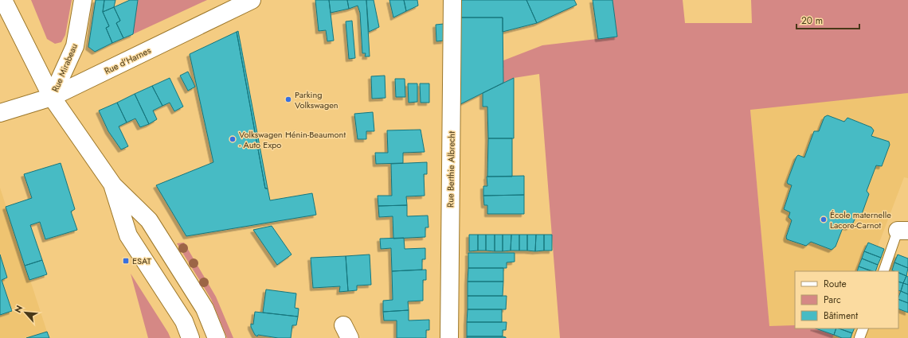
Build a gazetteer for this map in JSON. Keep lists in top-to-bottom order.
{
  "streets": {
    "street": ["Rue d'Harnes", "Rue Mirabeau", "Rue Berthie Albrecht"]
  },
  "crossings": [
    ["Rue d'Harnes", "Rue Mirabeau"]
  ],
  "places": {
    "other": ["Parking Volkswagen", "Volkswagen Hénin-Beaumont - Auto Expo", "École maternelle Lacore-Carnot"],
    "transit": ["ESAT"]
  },
  "legend": ["Route", "Parc", "Bâtiment"],
  "scale_bar": "20 m",
  "north": "top left"
}
